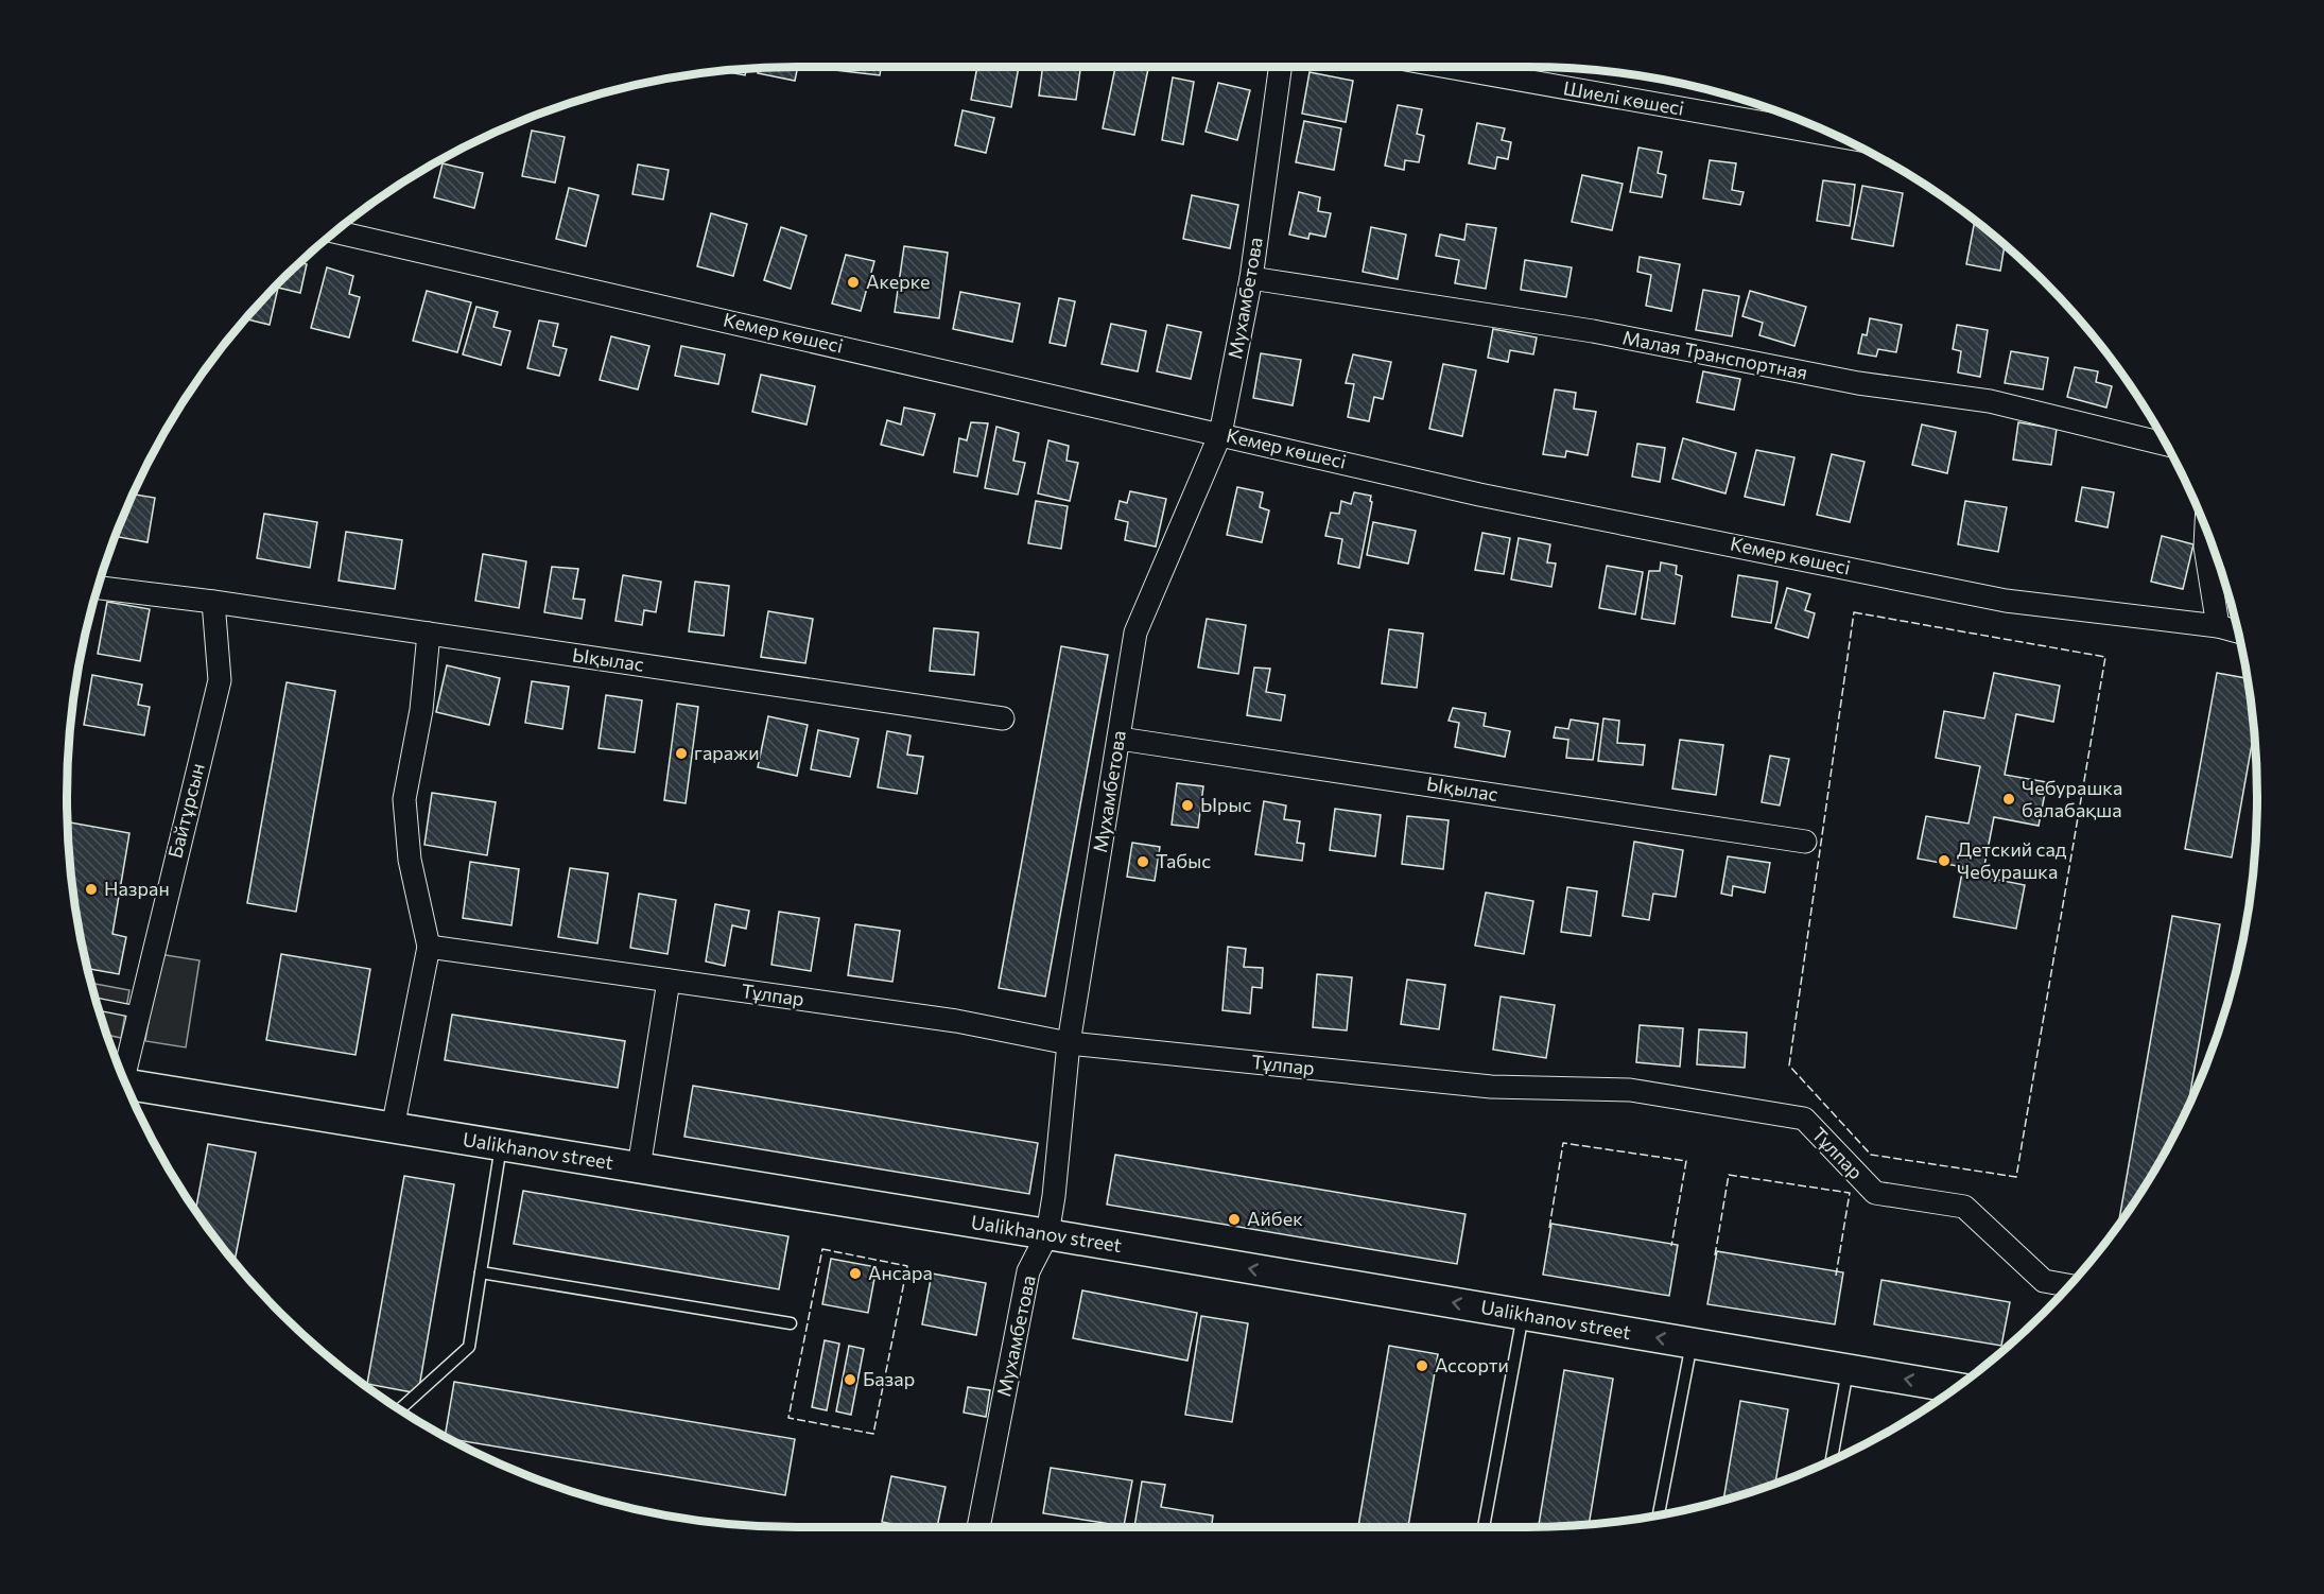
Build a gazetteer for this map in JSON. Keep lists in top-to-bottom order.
{
  "streets": {
    "street": [
      "Шиелі көшесі",
      "Мухамбетова",
      "Кемер көшесі",
      "Малая Транспортная",
      "Ықылас",
      "Байтұрсын",
      "Тұлпар",
      "Ualikhanov street"
    ]
  },
  "crossings": [
    ["Мухамбетова", "Кемер көшесі"],
    ["Мухамбетова", "Малая Транспортная"],
    ["Мухамбетова", "Ықылас"],
    ["Мухамбетова", "Тұлпар"],
    ["Мухамбетова", "Ualikhanov street"],
    ["Ықылас", "Байтұрсын"]
  ],
  "one_way": ["Ualikhanov street"],
  "places": [
    "Акерке",
    "гаражи",
    "Чебурашка балабақша",
    "Ырыс",
    "Детский сад Чебурашка",
    "Табыс",
    "Назран",
    "Айбек",
    "Ансара",
    "Ассорти",
    "Базар"
  ]
}
